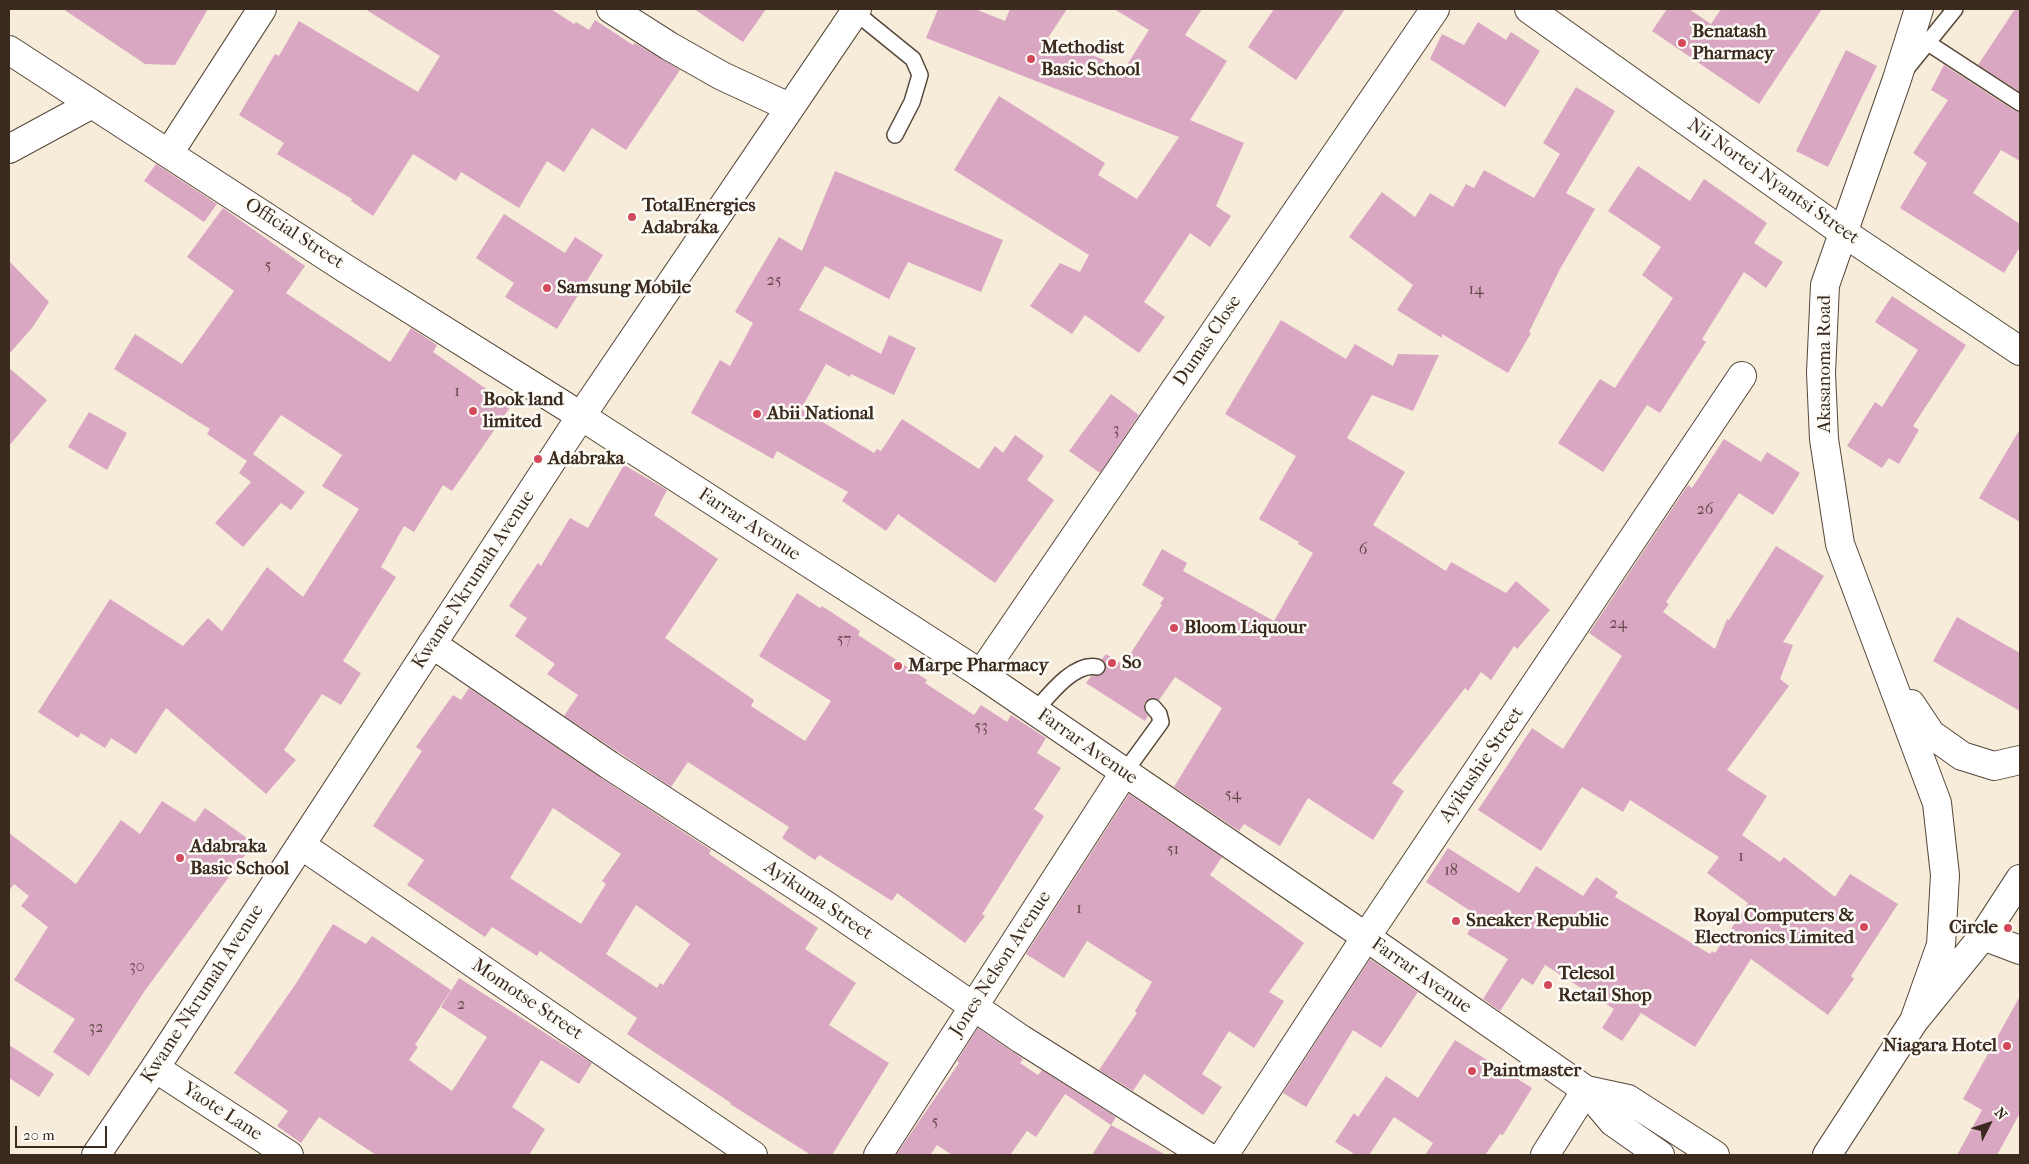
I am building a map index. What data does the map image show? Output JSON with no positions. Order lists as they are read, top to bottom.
{
  "streets": {
    "street": [
      "Nii Nortei Nyantsi Street",
      "Official Street",
      "Dumas Close",
      "Akasanoma Road",
      "Farrar Avenue",
      "Kwame Nkrumah Avenue",
      "Ayikushie Street",
      "Ayikuma Street",
      "Jones Nelson Avenue",
      "Momotse Street",
      "Yaote Lane"
    ]
  },
  "crossings": [
    ["Nii Nortei Nyantsi Street", "Akasanoma Road"],
    ["Official Street", "Farrar Avenue"],
    ["Official Street", "Kwame Nkrumah Avenue"],
    ["Dumas Close", "Farrar Avenue"],
    ["Farrar Avenue", "Kwame Nkrumah Avenue"],
    ["Farrar Avenue", "Ayikushie Street"],
    ["Farrar Avenue", "Jones Nelson Avenue"],
    ["Kwame Nkrumah Avenue", "Ayikuma Street"],
    ["Kwame Nkrumah Avenue", "Momotse Street"],
    ["Kwame Nkrumah Avenue", "Yaote Lane"],
    ["Ayikuma Street", "Jones Nelson Avenue"]
  ],
  "places": [
    "Benatash Pharmacy",
    "Methodist Basic School",
    "TotalEnergies Adabraka",
    "Samsung Mobile",
    "Book land limited",
    "Abii National",
    "Adabraka",
    "Bloom Liquour",
    "So",
    "Marpe Pharmacy",
    "Adabraka Basic School",
    "Sneaker Republic",
    "Royal Computers & Electronics Limited",
    "Circle",
    "Telesol Retail Shop",
    "Niagara Hotel",
    "Paintmaster"
  ],
  "house_numbers": [
    "5",
    "25",
    "14",
    "1",
    "3",
    "26",
    "6",
    "24",
    "57",
    "53",
    "54",
    "51",
    "1",
    "18",
    "1",
    "30",
    "2",
    "32",
    "5"
  ],
  "scale_bar": "20 m",
  "north": "top right"
}
